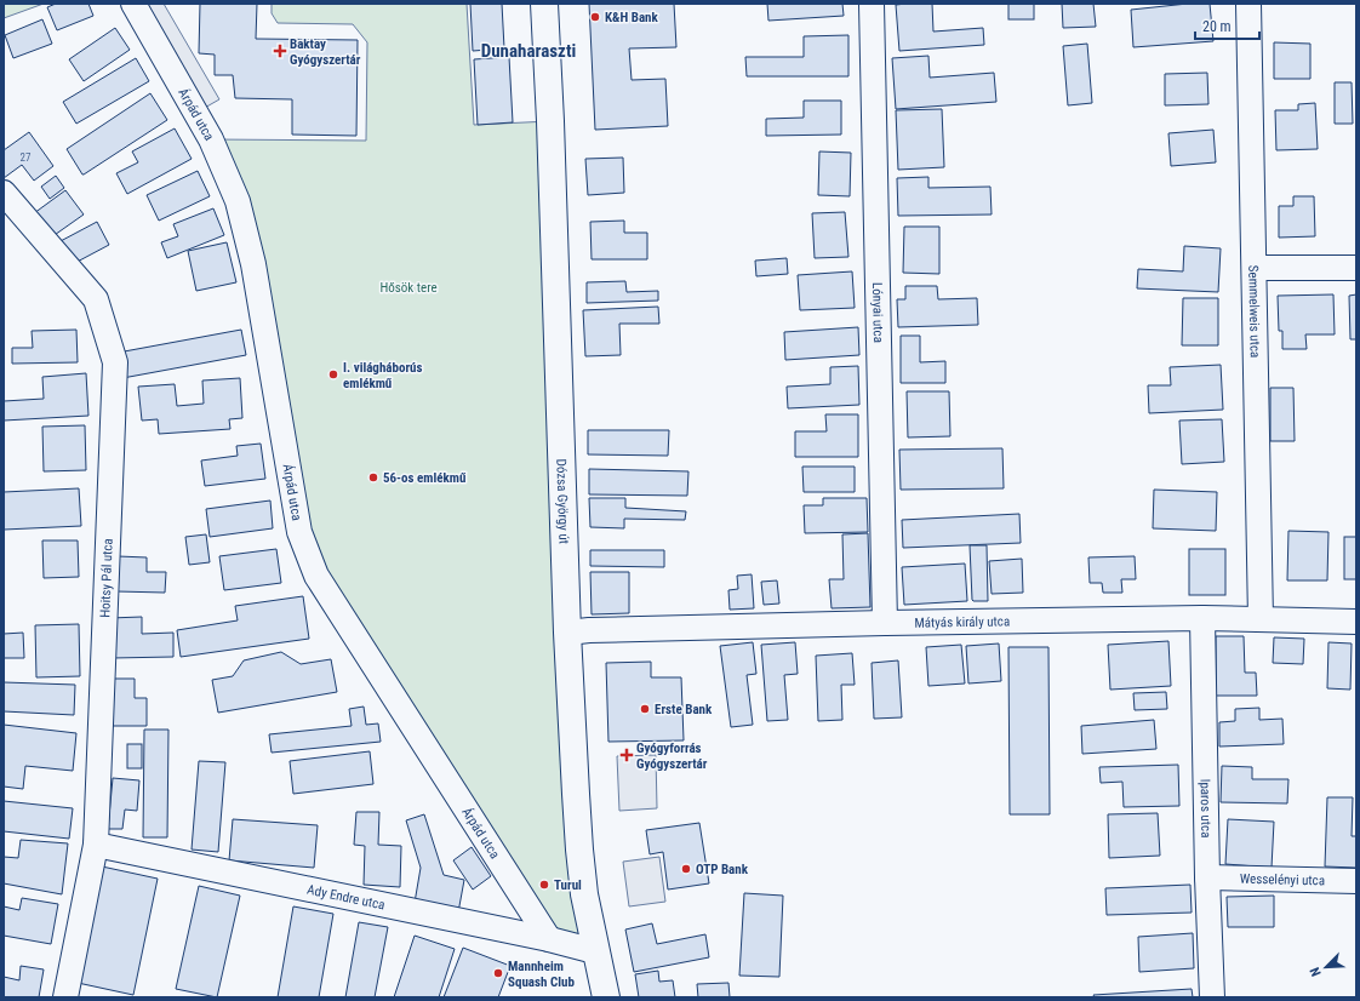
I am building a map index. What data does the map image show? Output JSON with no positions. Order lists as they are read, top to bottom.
{
  "streets": {
    "main road": ["Dózsa György út"],
    "street": [
      "Árpád utca",
      "Semmelweis utca",
      "Lónyai utca",
      "Hoitsy Pál utca",
      "Mátyás király utca",
      "Iparos utca",
      "Wesselényi utca",
      "Ady Endre utca"
    ]
  },
  "crossings": [
    ["Árpád utca", "Ady Endre utca"],
    ["Semmelweis utca", "Mátyás király utca"],
    ["Lónyai utca", "Mátyás király utca"],
    ["Dózsa György út", "Mátyás király utca"],
    ["Dózsa György út", "Ady Endre utca"],
    ["Hoitsy Pál utca", "Ady Endre utca"],
    ["Mátyás király utca", "Iparos utca"],
    ["Iparos utca", "Wesselényi utca"]
  ],
  "districts": ["Dunaharaszti"],
  "parks": ["Hősök tere"],
  "places": {
    "other": [
      "K&H Bank",
      "I. világháborús emlékmű",
      "56-os emlékmű",
      "Erste Bank",
      "OTP Bank",
      "Turul",
      "Mannheim Squash Club"
    ],
    "health": ["Baktay Gyógyszertár", "Gyógyforrás Gyógyszertár"]
  },
  "house_numbers": ["27"],
  "scale_bar": "20 m",
  "north": "bottom left"
}
